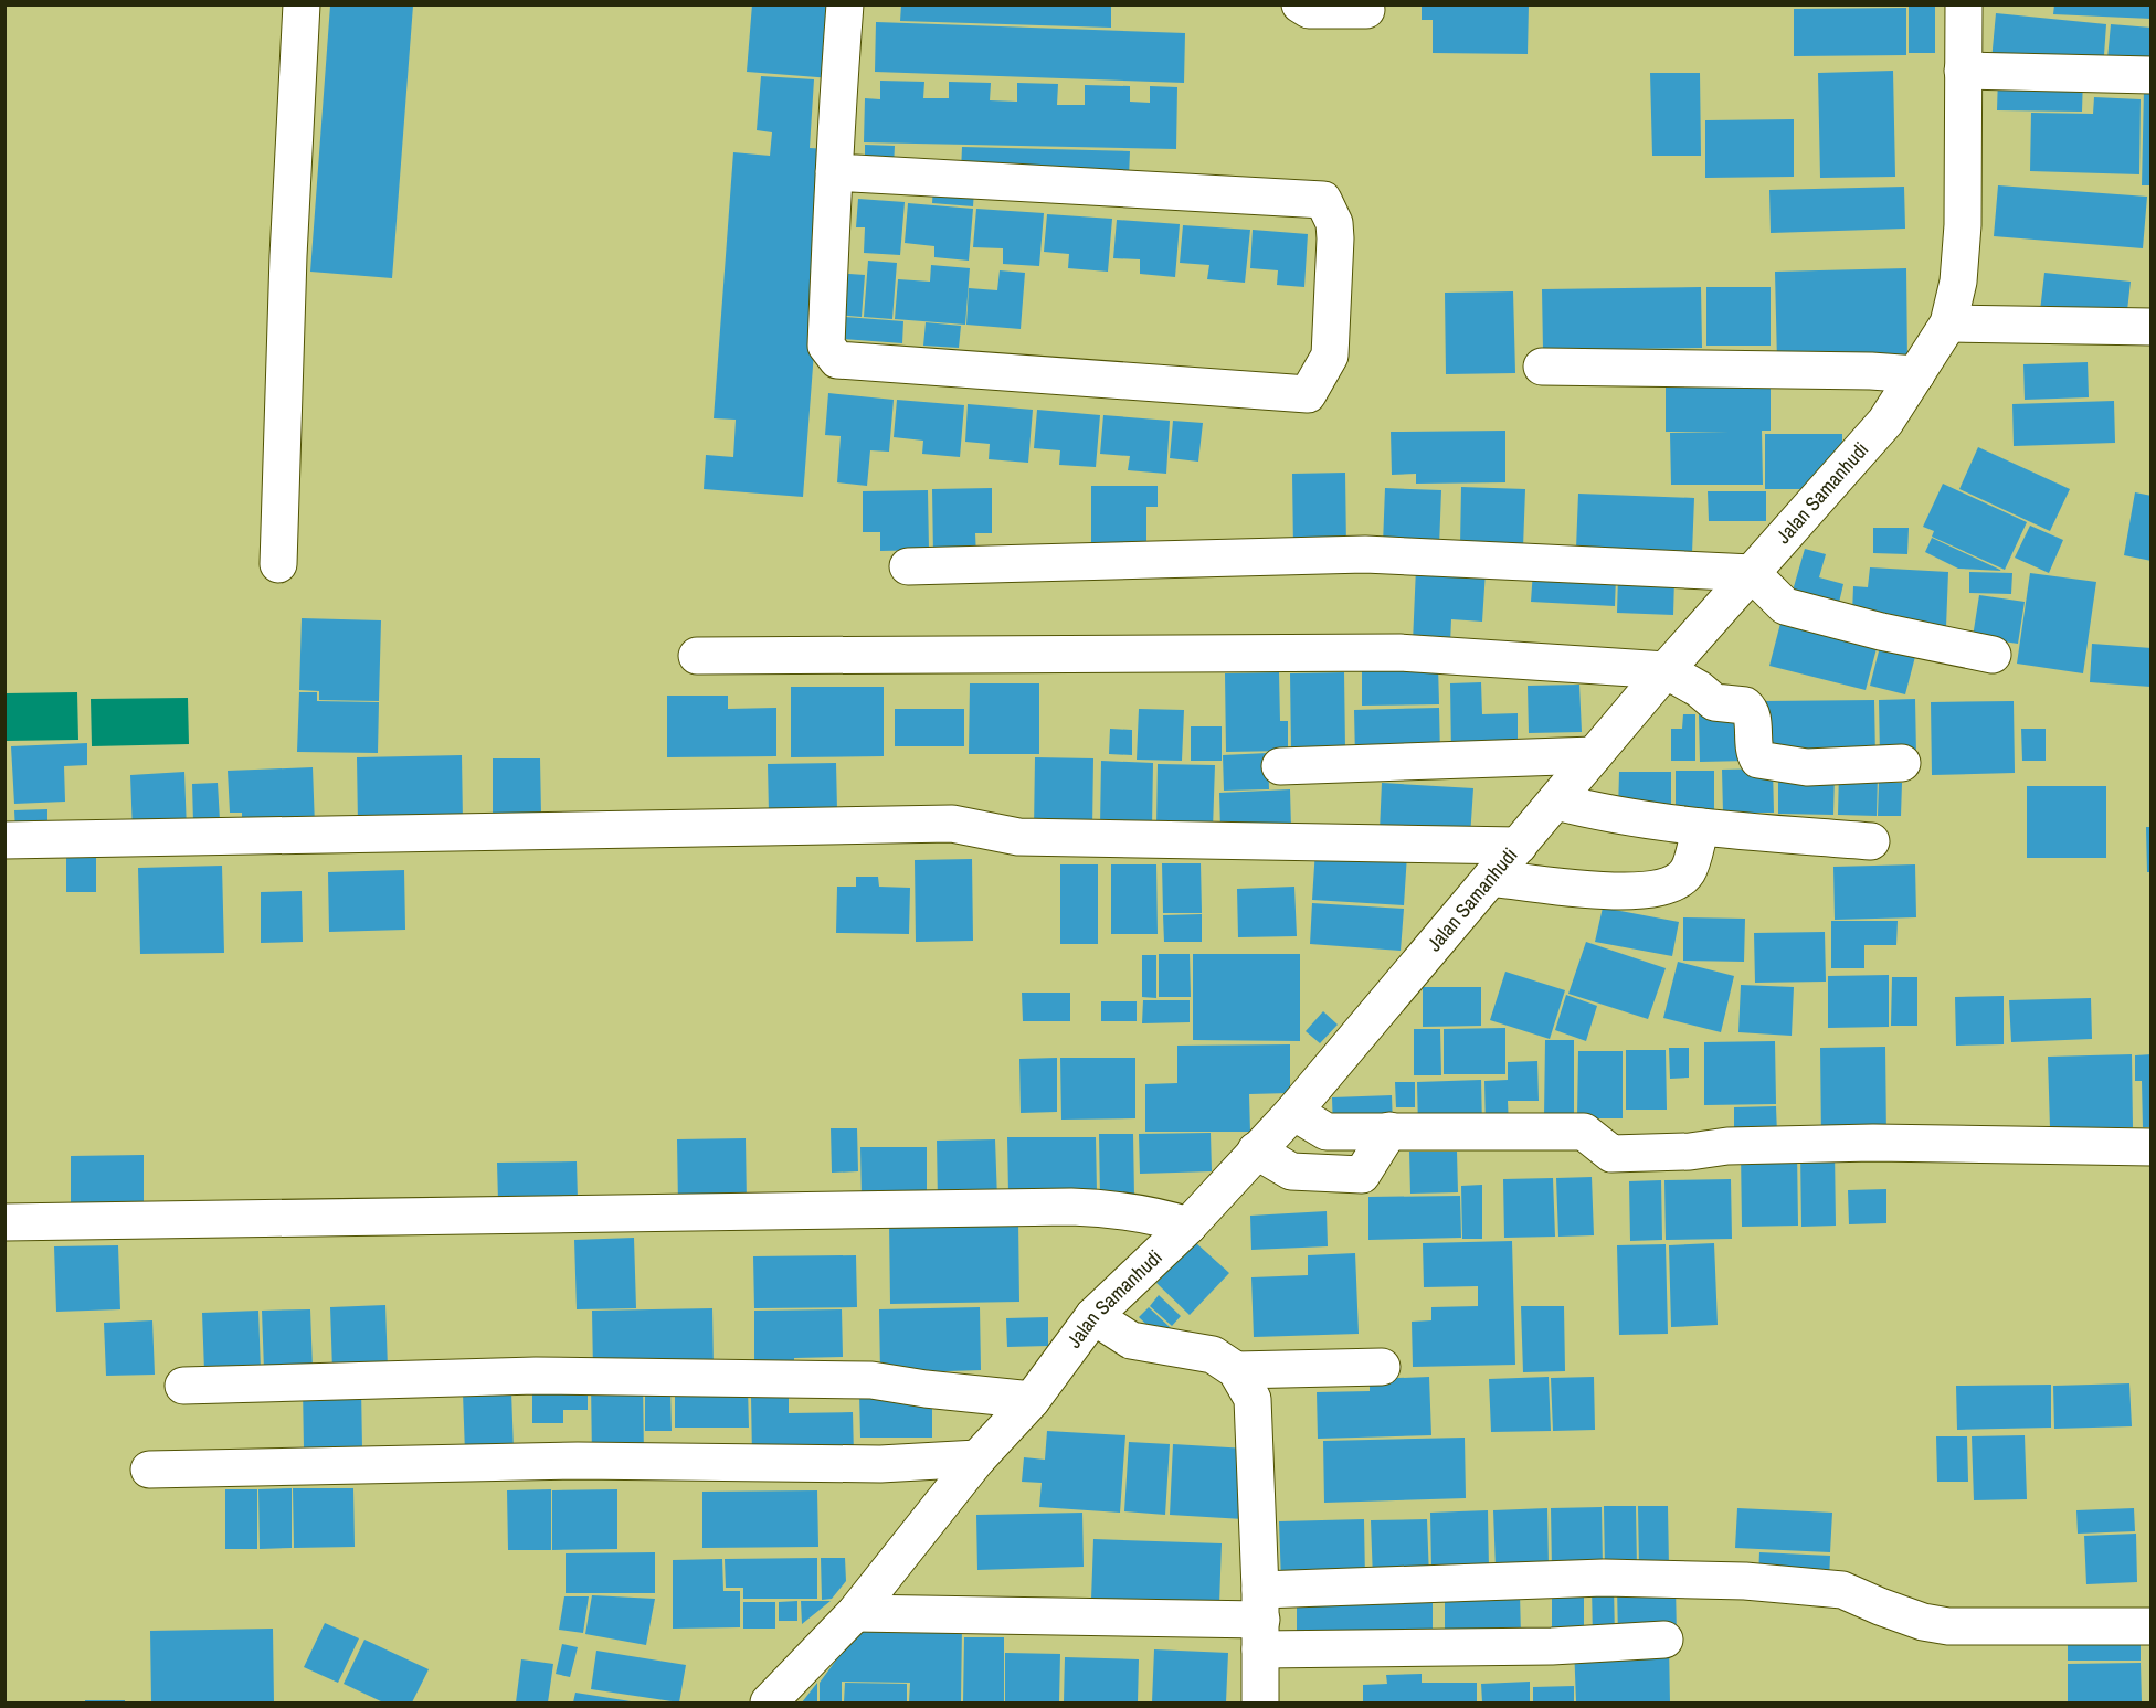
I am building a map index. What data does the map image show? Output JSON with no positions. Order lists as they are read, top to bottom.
{
  "streets": {
    "street": ["Jalan Samanhudi"]
  }
}
